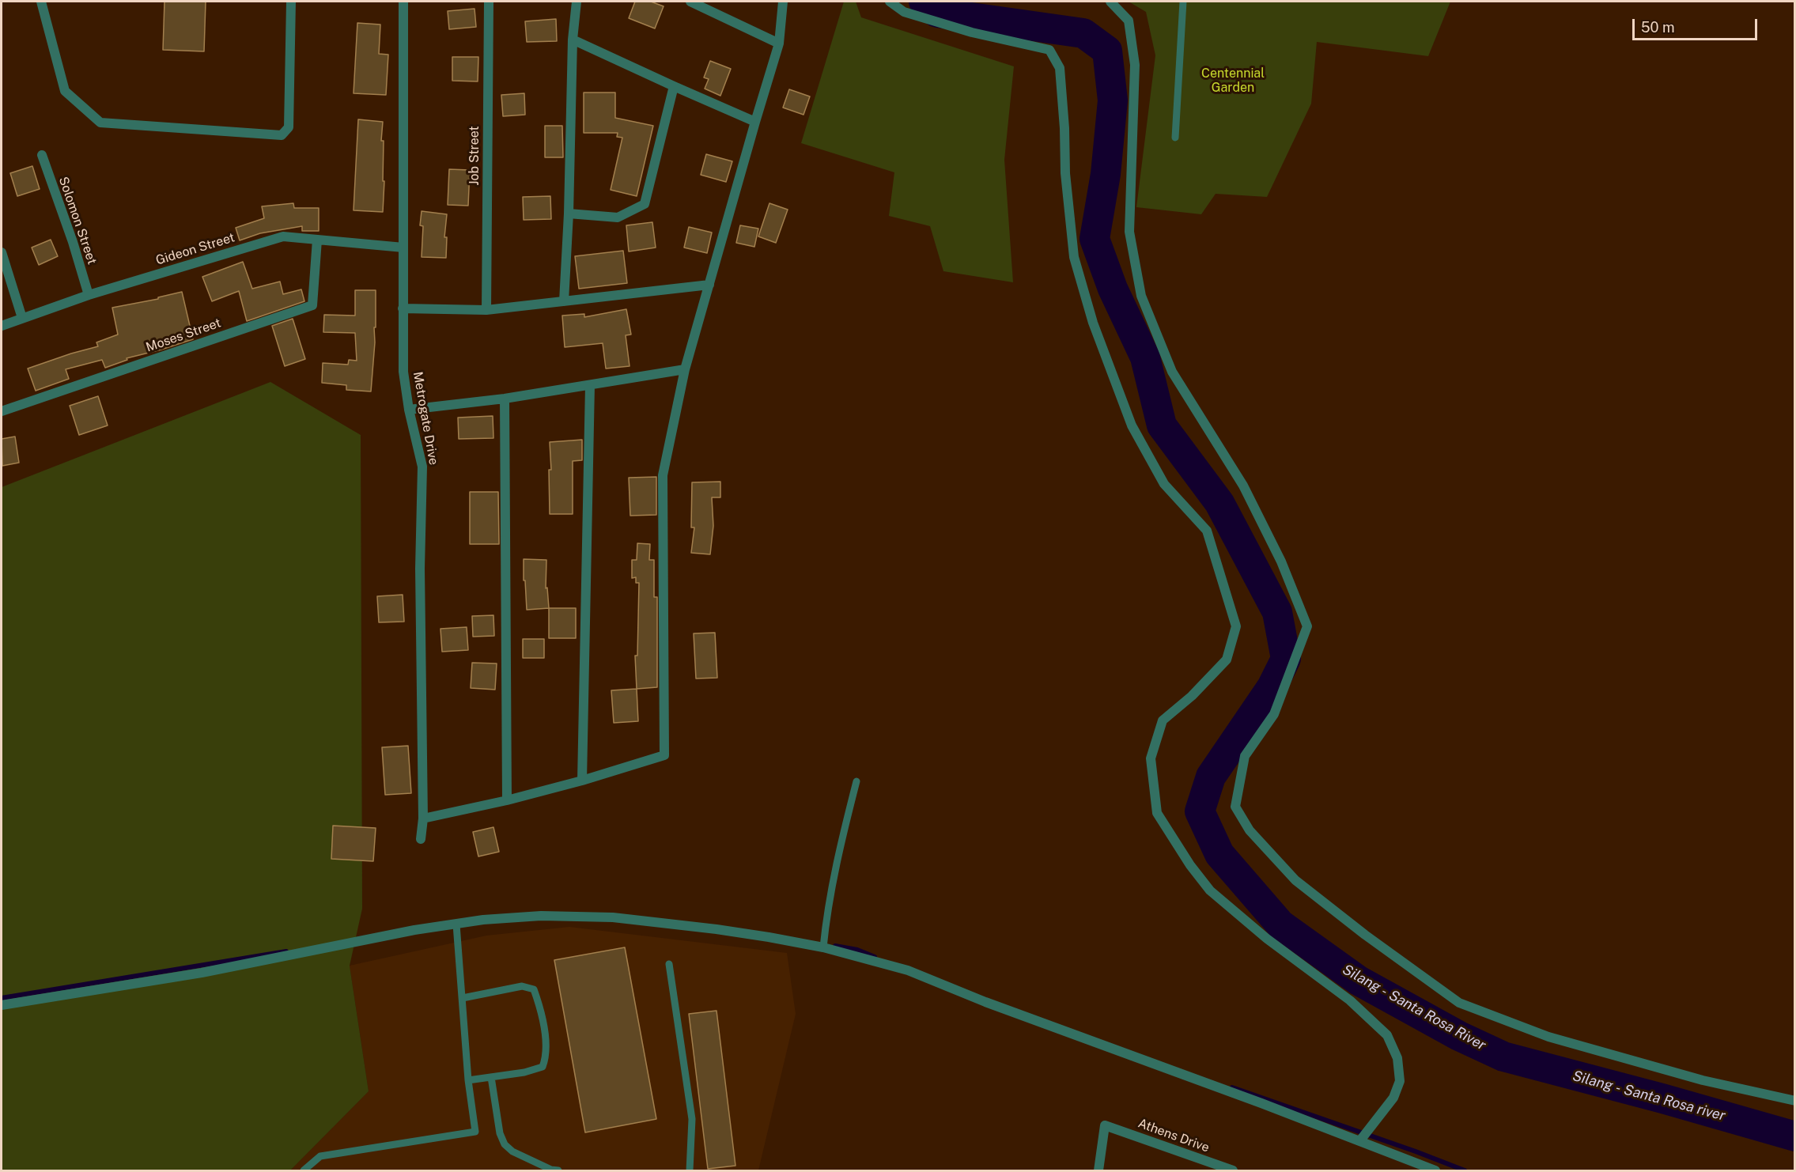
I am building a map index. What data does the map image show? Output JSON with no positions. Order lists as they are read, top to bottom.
{
  "streets": {
    "street": [
      "Job Street",
      "Solomon Street",
      "Gideon Street",
      "Moses Street",
      "Metrogate Drive",
      "Athens Drive"
    ]
  },
  "crossings": [
    ["Solomon Street", "Gideon Street"],
    ["Gideon Street", "Moses Street"],
    ["Gideon Street", "Metrogate Drive"]
  ],
  "water": ["Silang - Santa Rosa River", "Silang - Santa Rosa river"],
  "parks": ["Centennial Garden"],
  "scale_bar": "50 m"
}
